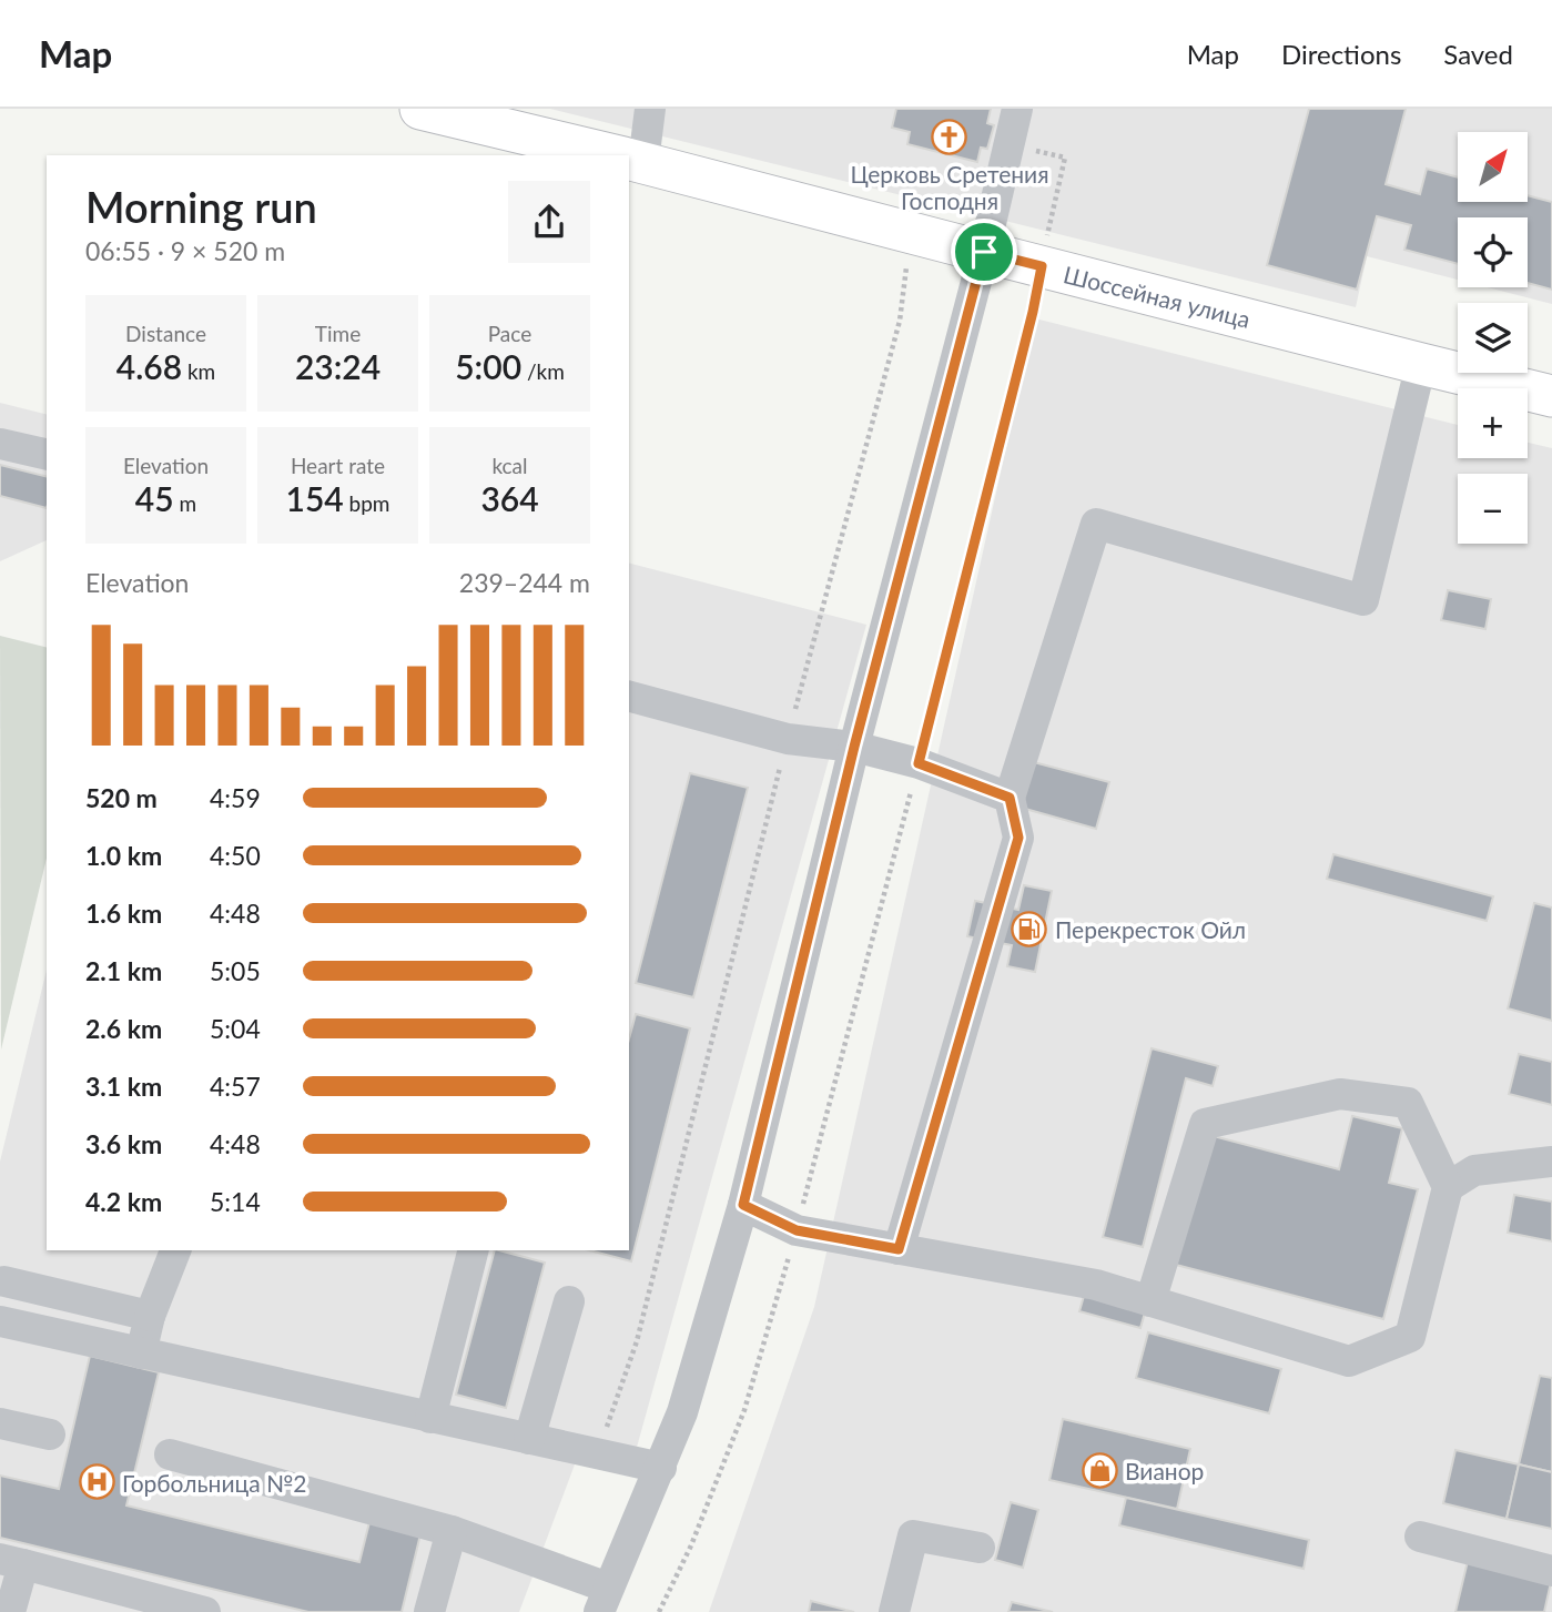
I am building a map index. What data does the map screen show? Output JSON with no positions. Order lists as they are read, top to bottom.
{
  "streets": {
    "main road": ["Шоссейная улица"]
  },
  "places": {
    "church": ["Церковь Сретения Господня"],
    "fuel station": ["Перекресток Ойл"],
    "shop": ["Вианор"],
    "hospital": ["Горбольница №2"]
  },
  "north": "top right",
  "page": {
    "header": "Map",
    "nav": ["Map", "Directions", "Saved"],
    "map_buttons": ["+", "−"],
    "heading": ["Morning run", "06:55 · 9 × 520 m"],
    "stats": [
      ["Distance", "4.68 km"],
      ["Time", "23:24"],
      ["Pace", "5:00 /km"],
      ["Elevation", "45 m"],
      ["Heart rate", "154 bpm"],
      ["kcal", "364"]
    ],
    "chart": ["Elevation", "239–244 m"],
    "list": [
      {
        "name": "520 m",
        "note": "4:59"
      },
      {
        "name": "1.0 km",
        "note": "4:50"
      },
      {
        "name": "1.6 km",
        "note": "4:48"
      },
      {
        "name": "2.1 km",
        "note": "5:05"
      },
      {
        "name": "2.6 km",
        "note": "5:04"
      },
      {
        "name": "3.1 km",
        "note": "4:57"
      },
      {
        "name": "3.6 km",
        "note": "4:48"
      },
      {
        "name": "4.2 km",
        "note": "5:14"
      }
    ]
  }
}
